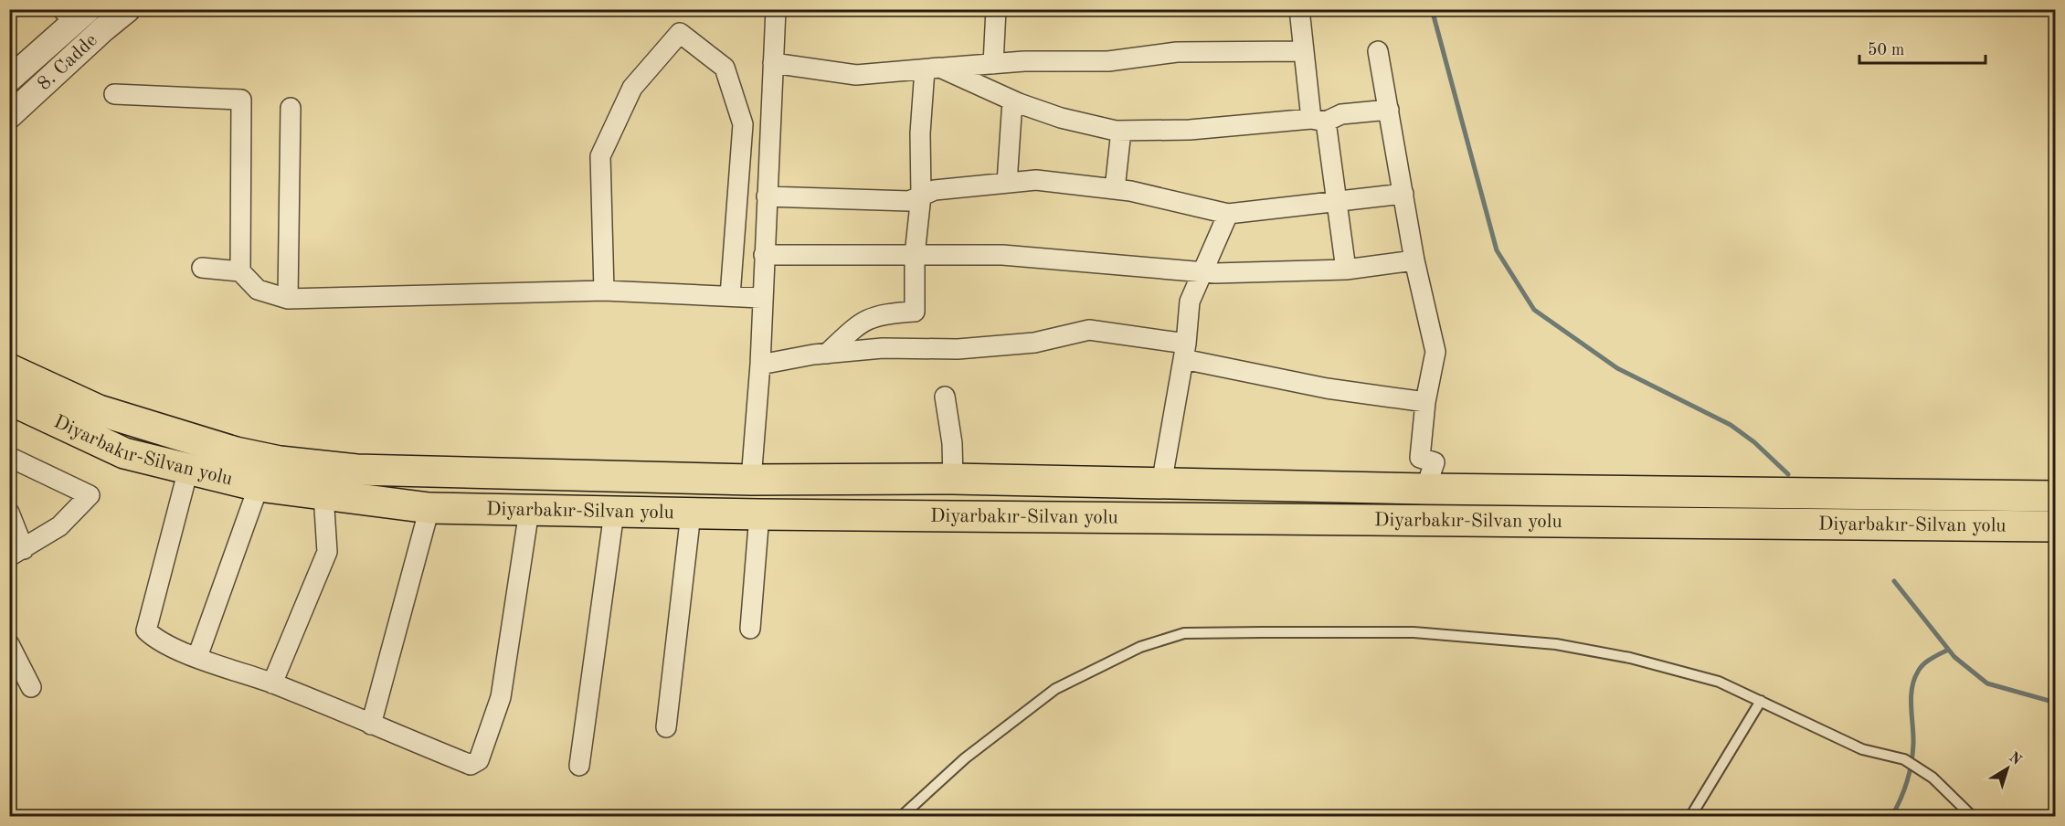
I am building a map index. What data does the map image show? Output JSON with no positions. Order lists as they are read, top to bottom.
{
  "streets": {
    "highway": ["Diyarbakır-Silvan yolu"],
    "street": ["8. Cadde"]
  },
  "scale_bar": "50 m",
  "north": "top right"
}
